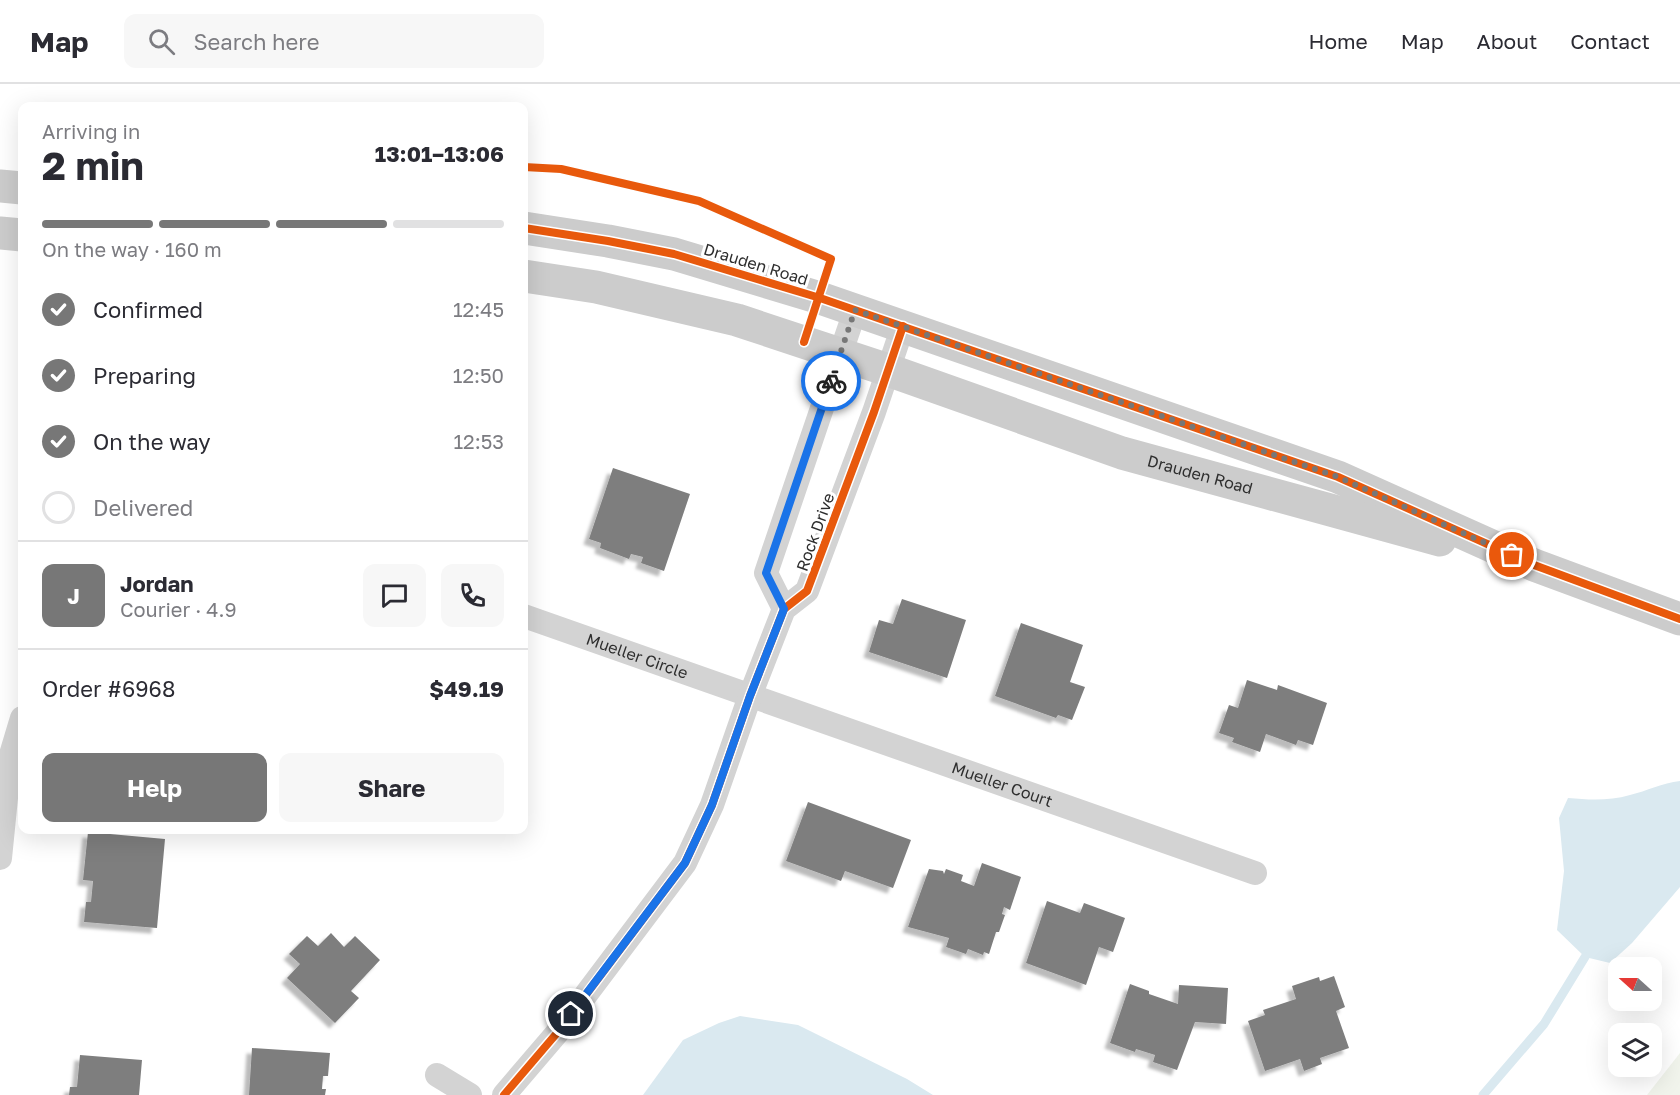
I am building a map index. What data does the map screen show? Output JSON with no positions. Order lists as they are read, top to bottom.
{
  "streets": {
    "street": [
      "Drauden Road",
      "Rock Drive",
      "Mueller Circle",
      "Mueller Court"
    ]
  },
  "crossings": [
    ["Drauden Road", "Rock Drive"],
    ["Rock Drive", "Mueller Circle"],
    ["Rock Drive", "Mueller Court"],
    ["Mueller Circle", "Mueller Court"]
  ],
  "north": "left",
  "page": {
    "header": "Map",
    "search": "Search here",
    "nav": [
      "Home",
      "Map",
      "About",
      "Contact"
    ],
    "heading": ["2 min", "Arriving in", "13:01–13:06"],
    "panel": [
      "Jordan",
      "Courier · 4.9",
      "Order #6968",
      "$49.19"
    ],
    "bar": "On the way · 160 m",
    "list": [
      ["Confirmed", "12:45"],
      ["Preparing", "12:50"],
      ["On the way", "12:53"],
      "Delivered"
    ],
    "round": "J",
    "buttons": ["Help", "Share"]
  }
}
